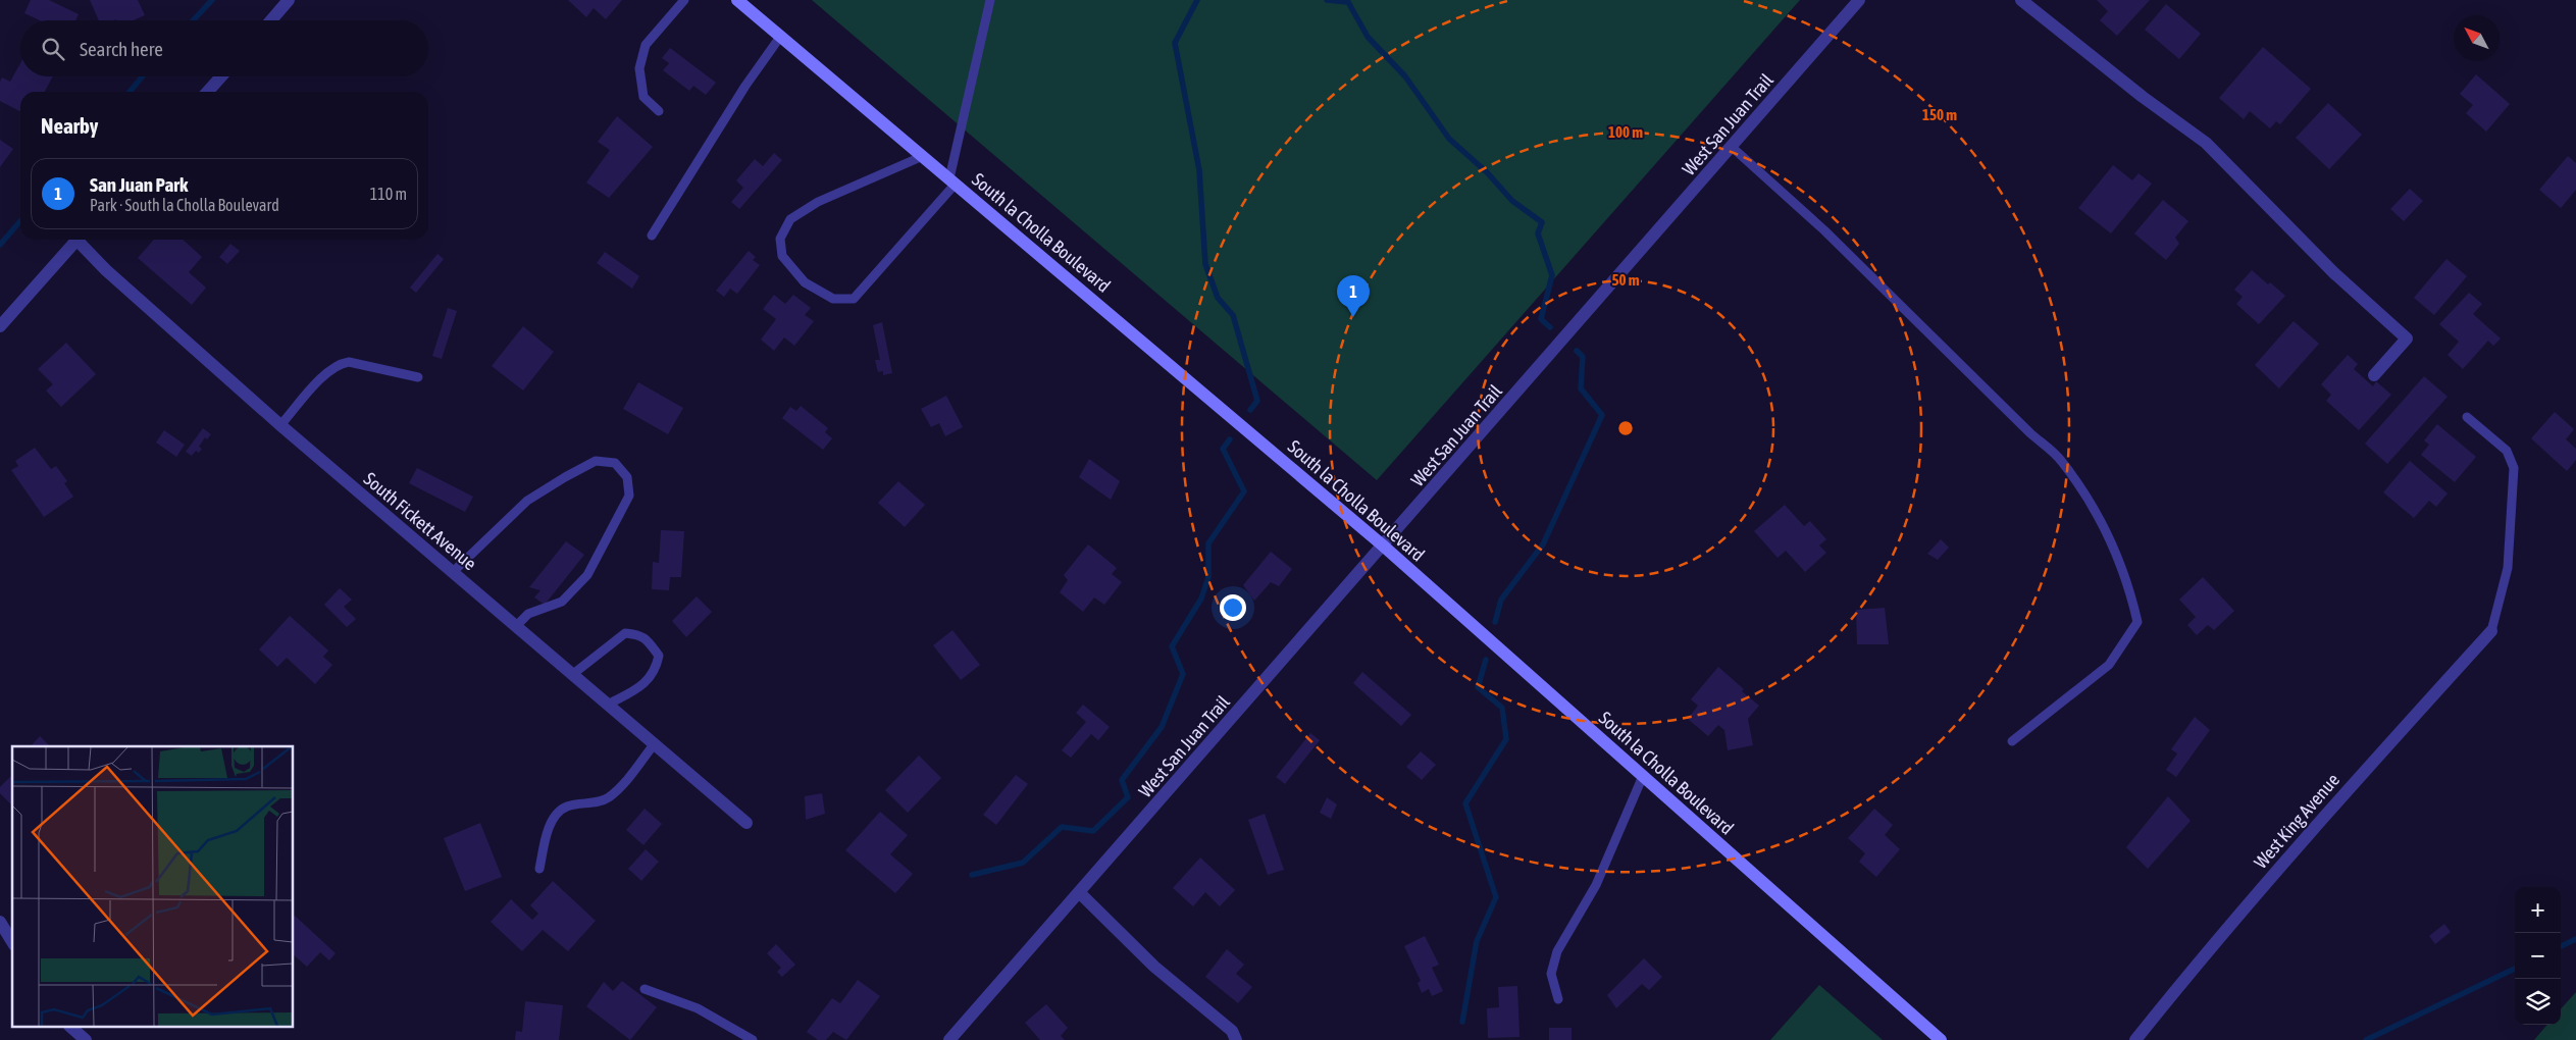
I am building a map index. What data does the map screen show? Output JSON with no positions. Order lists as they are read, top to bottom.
{
  "streets": {
    "main road": ["South la Cholla Boulevard"],
    "street": ["West San Juan Trail", "South Fickett Avenue", "West King Avenue"]
  },
  "crossings": [
    ["West San Juan Trail", "South la Cholla Boulevard"]
  ],
  "north": "top left",
  "page": {
    "search": "Search here",
    "heading": "Nearby",
    "list": [
      {
        "mark": "1",
        "name": "San Juan Park",
        "note": "Park · South la Cholla Boulevard",
        "value": "110 m"
      }
    ],
    "pins": "1",
    "map_buttons": ["+", "−"]
  },
  "rings": ["150 m", "100 m", "50 m"]
}
